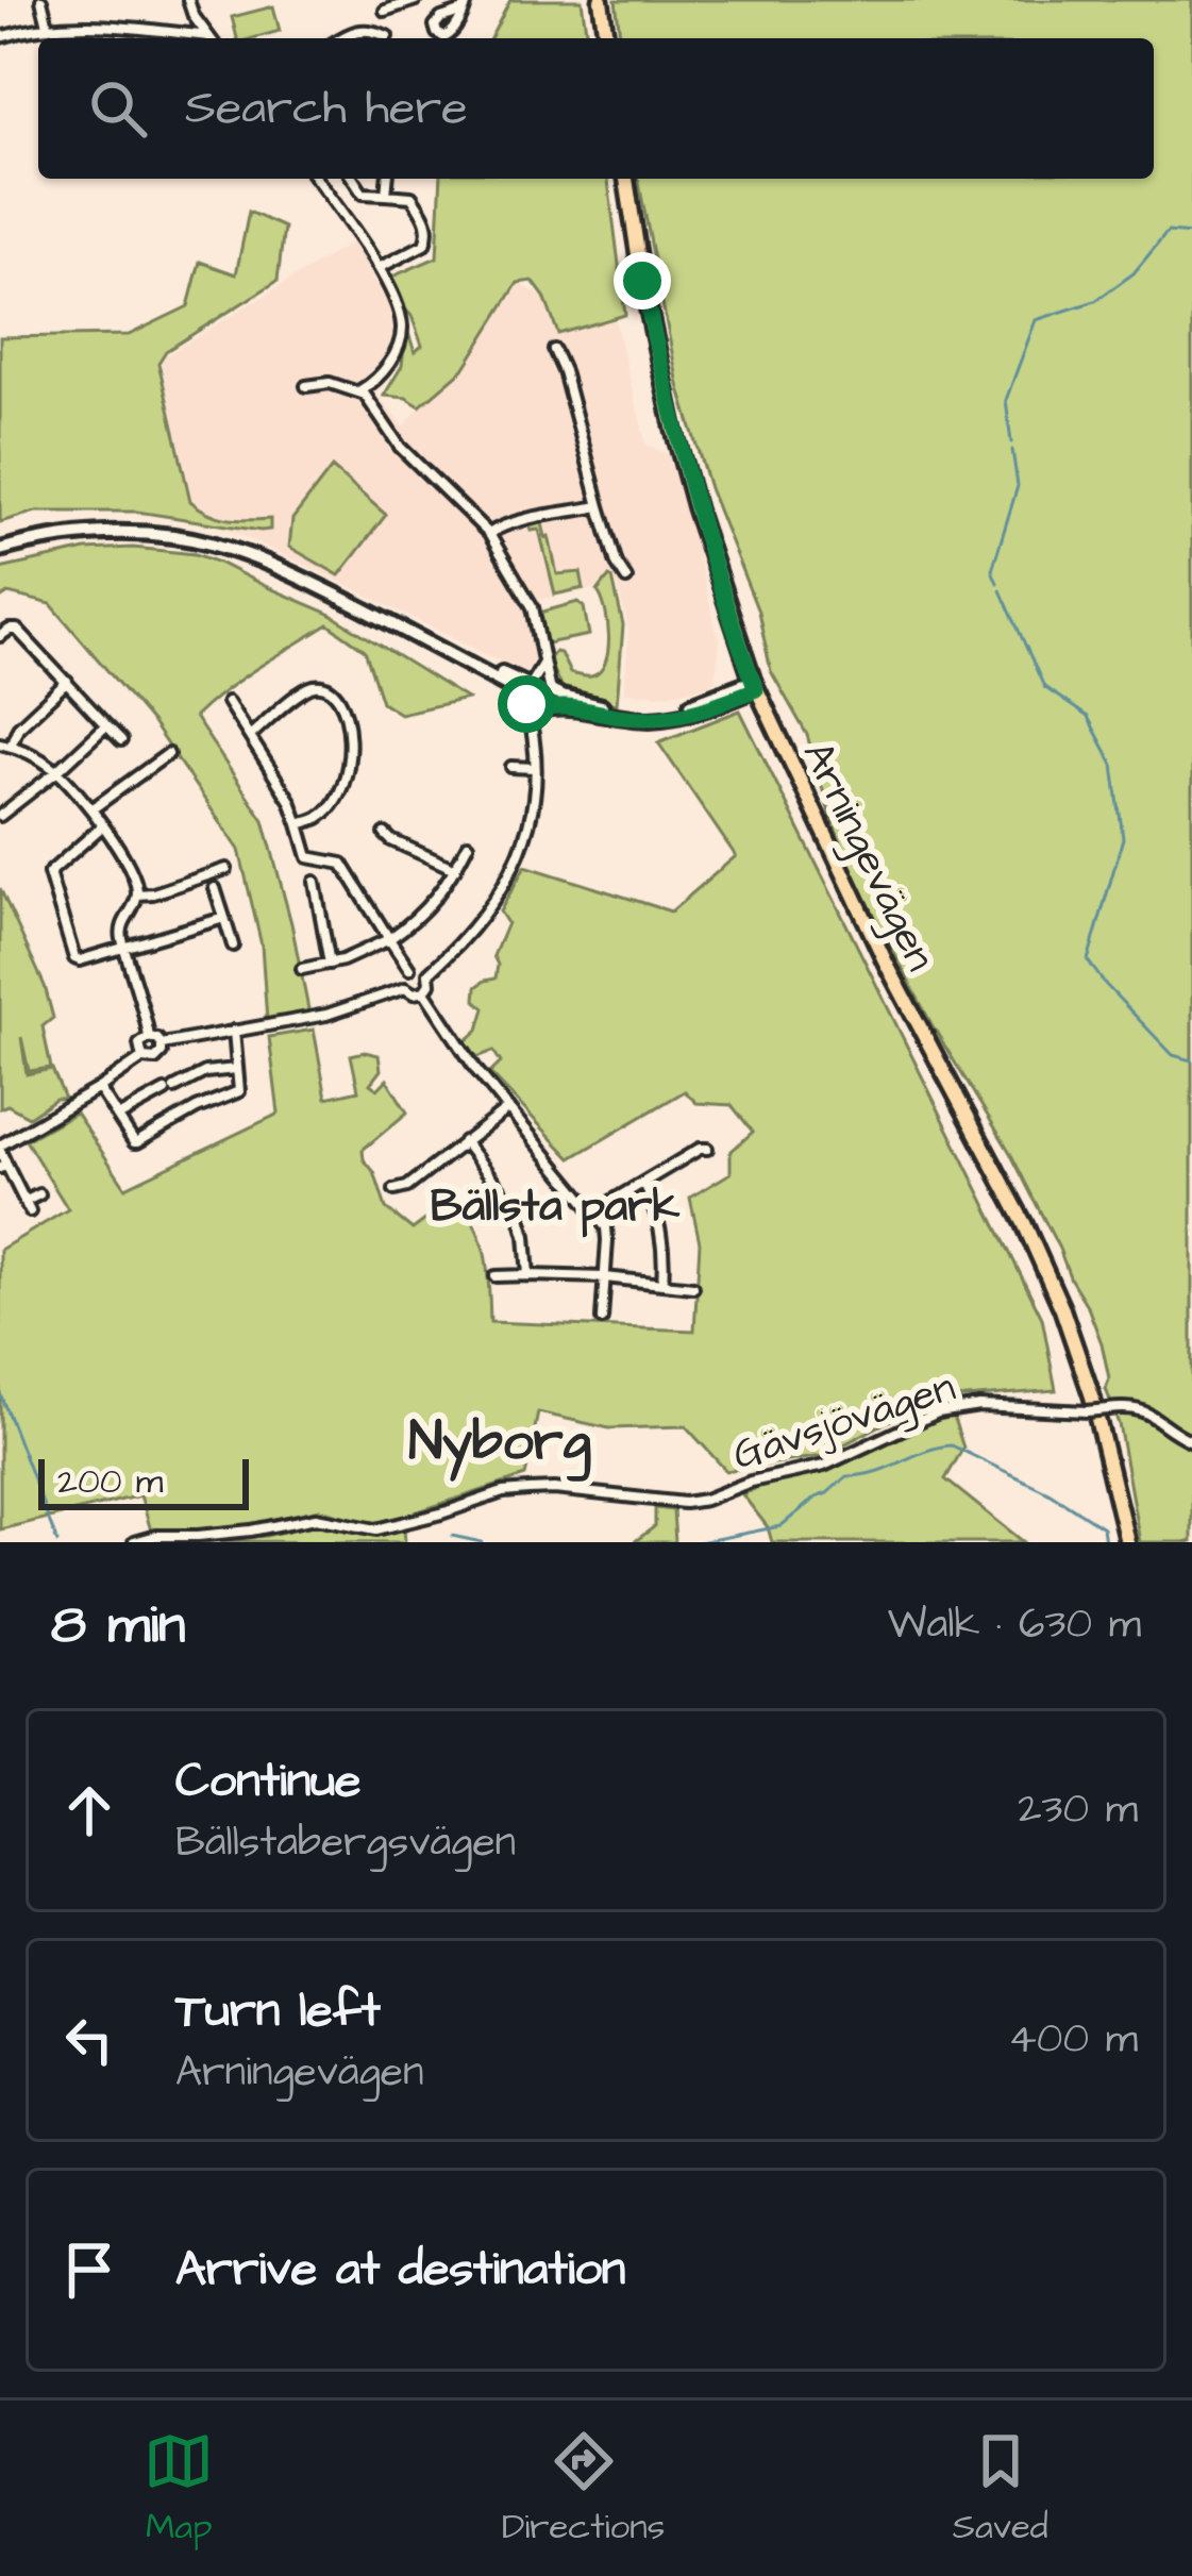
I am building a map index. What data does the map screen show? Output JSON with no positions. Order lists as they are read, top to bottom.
{
  "streets": {
    "main road": ["Arningevägen"],
    "street": ["Gävsjövägen"]
  },
  "districts": ["Bällsta park", "Nyborg"],
  "scale_bar": "200 m",
  "page": {
    "search": "Search here",
    "scale": "200 m",
    "heading": ["8 min", "Walk · 630 m"],
    "list": [
      ["Continue", "Bällstabergsvägen", "230 m"],
      ["Turn left", "Arningevägen", "400 m"],
      "Arrive at destination"
    ],
    "nav": ["Map", "Directions", "Saved"]
  }
}
